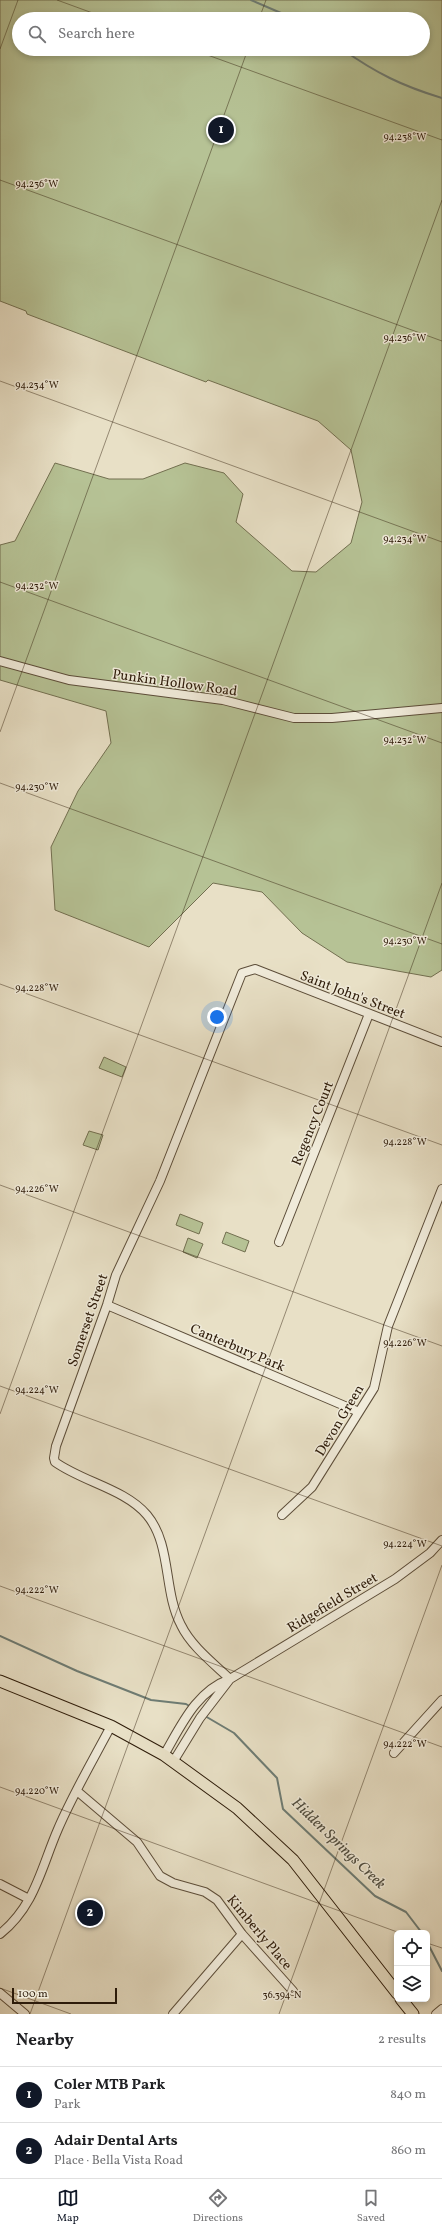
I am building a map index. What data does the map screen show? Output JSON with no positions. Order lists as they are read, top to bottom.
{
  "streets": {
    "street": [
      "Punkin Hollow Road",
      "Saint John's Street",
      "Regency Court",
      "Somerset Street",
      "Canterbury Park",
      "Devon Green",
      "Ridgefield Street",
      "Kimberly Place"
    ]
  },
  "crossings": [
    ["Saint John's Street", "Regency Court"],
    ["Saint John's Street", "Somerset Street"],
    ["Somerset Street", "Canterbury Park"],
    ["Somerset Street", "Ridgefield Street"],
    ["Canterbury Park", "Devon Green"]
  ],
  "water": ["Hidden Springs Creek"],
  "scale_bar": "100 m",
  "page": {
    "search": "Search here",
    "pins": ["1", "2"],
    "scale": "100 m",
    "heading": ["Nearby", "2 results"],
    "list": [
      {
        "mark": "1",
        "name": "Coler MTB Park",
        "note": "Park",
        "value": "840 m"
      },
      {
        "mark": "2",
        "name": "Adair Dental Arts",
        "note": "Place · Bella Vista Road",
        "value": "860 m"
      }
    ],
    "nav": ["Map", "Directions", "Saved"]
  },
  "coordinates": [
    "94.238°W",
    "94.236°W",
    "94.234°W",
    "94.232°W",
    "94.230°W",
    "94.228°W",
    "94.226°W",
    "94.224°W",
    "94.222°W",
    "94.220°W",
    "36.394°N"
  ]
}
